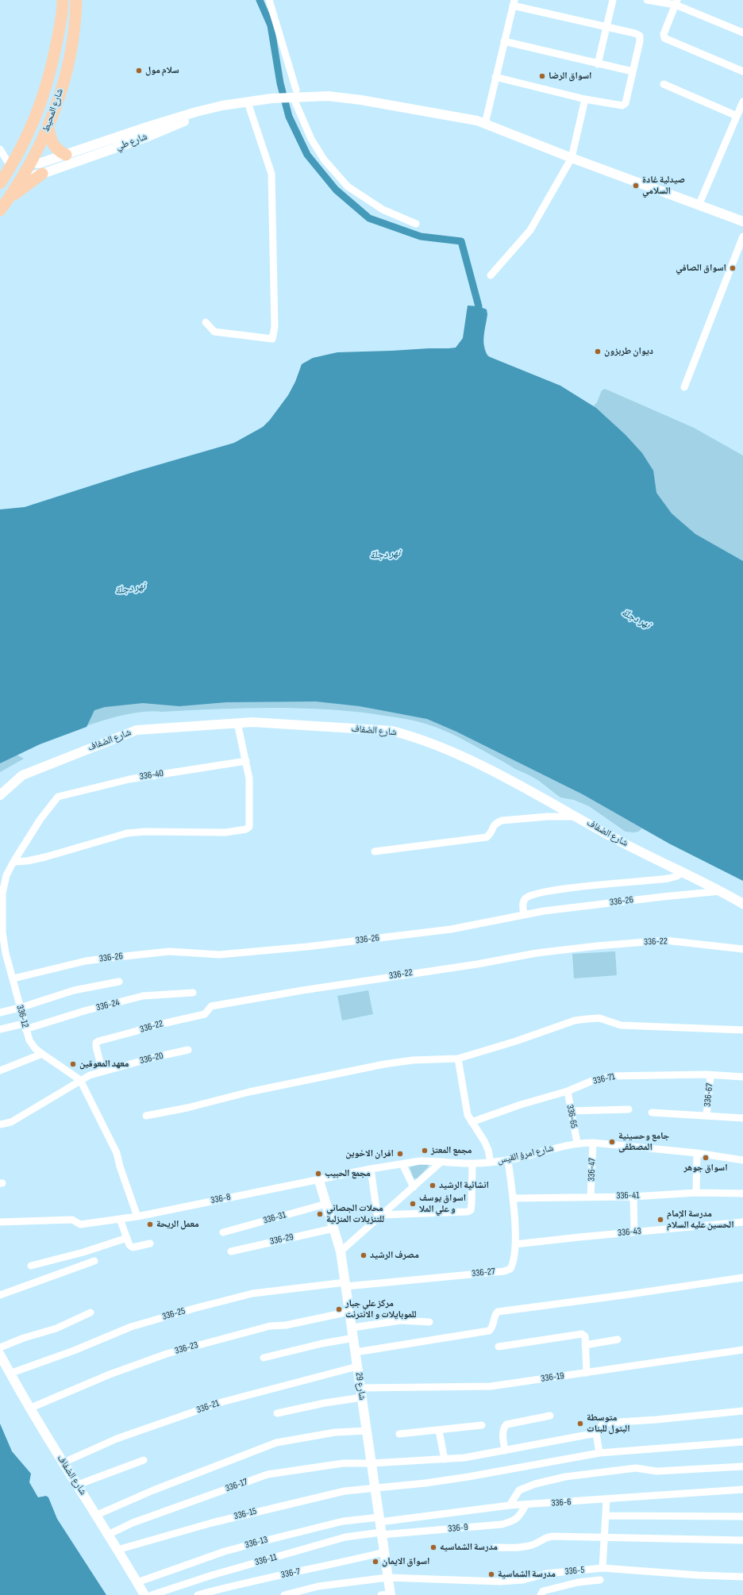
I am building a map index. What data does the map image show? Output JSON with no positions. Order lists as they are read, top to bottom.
{
  "streets": {
    "main road": ["شارع المحيط"],
    "street": [
      "شارع طي",
      "شارع الضفاف",
      "336-40",
      "336-26",
      "336-22",
      "336-24",
      "336-12",
      "336-20",
      "336-71",
      "336-67",
      "336-65",
      "شارع امرؤ القيس",
      "336-47",
      "336-41",
      "336-8",
      "336-31",
      "336-43",
      "336-29",
      "336-27",
      "336-25",
      "336-23",
      "336-19",
      "شارع 29",
      "336-21",
      "336-17",
      "336-6",
      "336-15",
      "336-9",
      "336-13",
      "336-11",
      "336-5",
      "336-7"
    ]
  },
  "crossings": [
    ["شارع المحيط", "شارع طي"],
    ["شارع الضفاف", "336-26"],
    ["شارع الضفاف", "336-25"],
    ["شارع الضفاف", "336-23"],
    ["شارع الضفاف", "336-21"],
    ["شارع الضفاف", "336-17"],
    ["شارع الضفاف", "336-15"],
    ["شارع الضفاف", "336-13"],
    ["336-40", "336-12"],
    ["336-26", "336-12"],
    ["336-22", "336-20"],
    ["336-24", "336-12"],
    ["336-12", "336-20"],
    ["336-12", "336-8"],
    ["336-71", "336-67"],
    ["336-71", "336-65"],
    ["336-65", "شارع امرؤ القيس"],
    ["شارع امرؤ القيس", "336-47"],
    ["شارع امرؤ القيس", "336-8"],
    ["شارع امرؤ القيس", "336-27"],
    ["336-47", "336-41"],
    ["336-41", "336-27"],
    ["336-8", "شارع 29"],
    ["336-31", "شارع 29"],
    ["336-43", "336-27"],
    ["336-29", "شارع 29"],
    ["336-27", "336-25"],
    ["336-27", "شارع 29"],
    ["336-25", "شارع 29"],
    ["336-23", "شارع 29"],
    ["336-19", "شارع 29"],
    ["شارع 29", "336-21"],
    ["شارع 29", "336-17"],
    ["شارع 29", "336-6"],
    ["شارع 29", "336-15"],
    ["شارع 29", "336-9"],
    ["شارع 29", "336-13"],
    ["شارع 29", "336-11"],
    ["شارع 29", "336-5"],
    ["شارع 29", "336-7"],
    ["336-6", "336-9"],
    ["336-6", "336-13"],
    ["336-9", "336-11"],
    ["336-5", "336-7"]
  ],
  "water": ["نهر دجلة"],
  "places": [
    "سلام مول",
    "اسواق الرضا",
    "صيدلية غادة السلامي",
    "اسواق الصافي",
    "ديوان طربزون",
    "معهد المعوقين",
    "جامع وحسينية المصطفى",
    "مجمع المعتز",
    "افران الاخوين",
    "اسواق جوهر",
    "مجمع الحبيب",
    "انشائية الرشيد",
    "اسواق يوسف و علي الملا",
    "محلات الجصاني للتنزيلات المنزلية",
    "مدرسة الإمام الحسين عليه السلام",
    "معمل الريحة",
    "مصرف الرشيد",
    "مركز علي جبار للموبايلات و الانترنت",
    "متوسطة البتول للبنات",
    "مدرسة الشماسيه",
    "اسواق الايمان",
    "مدرسة الشماسية"
  ]
}
